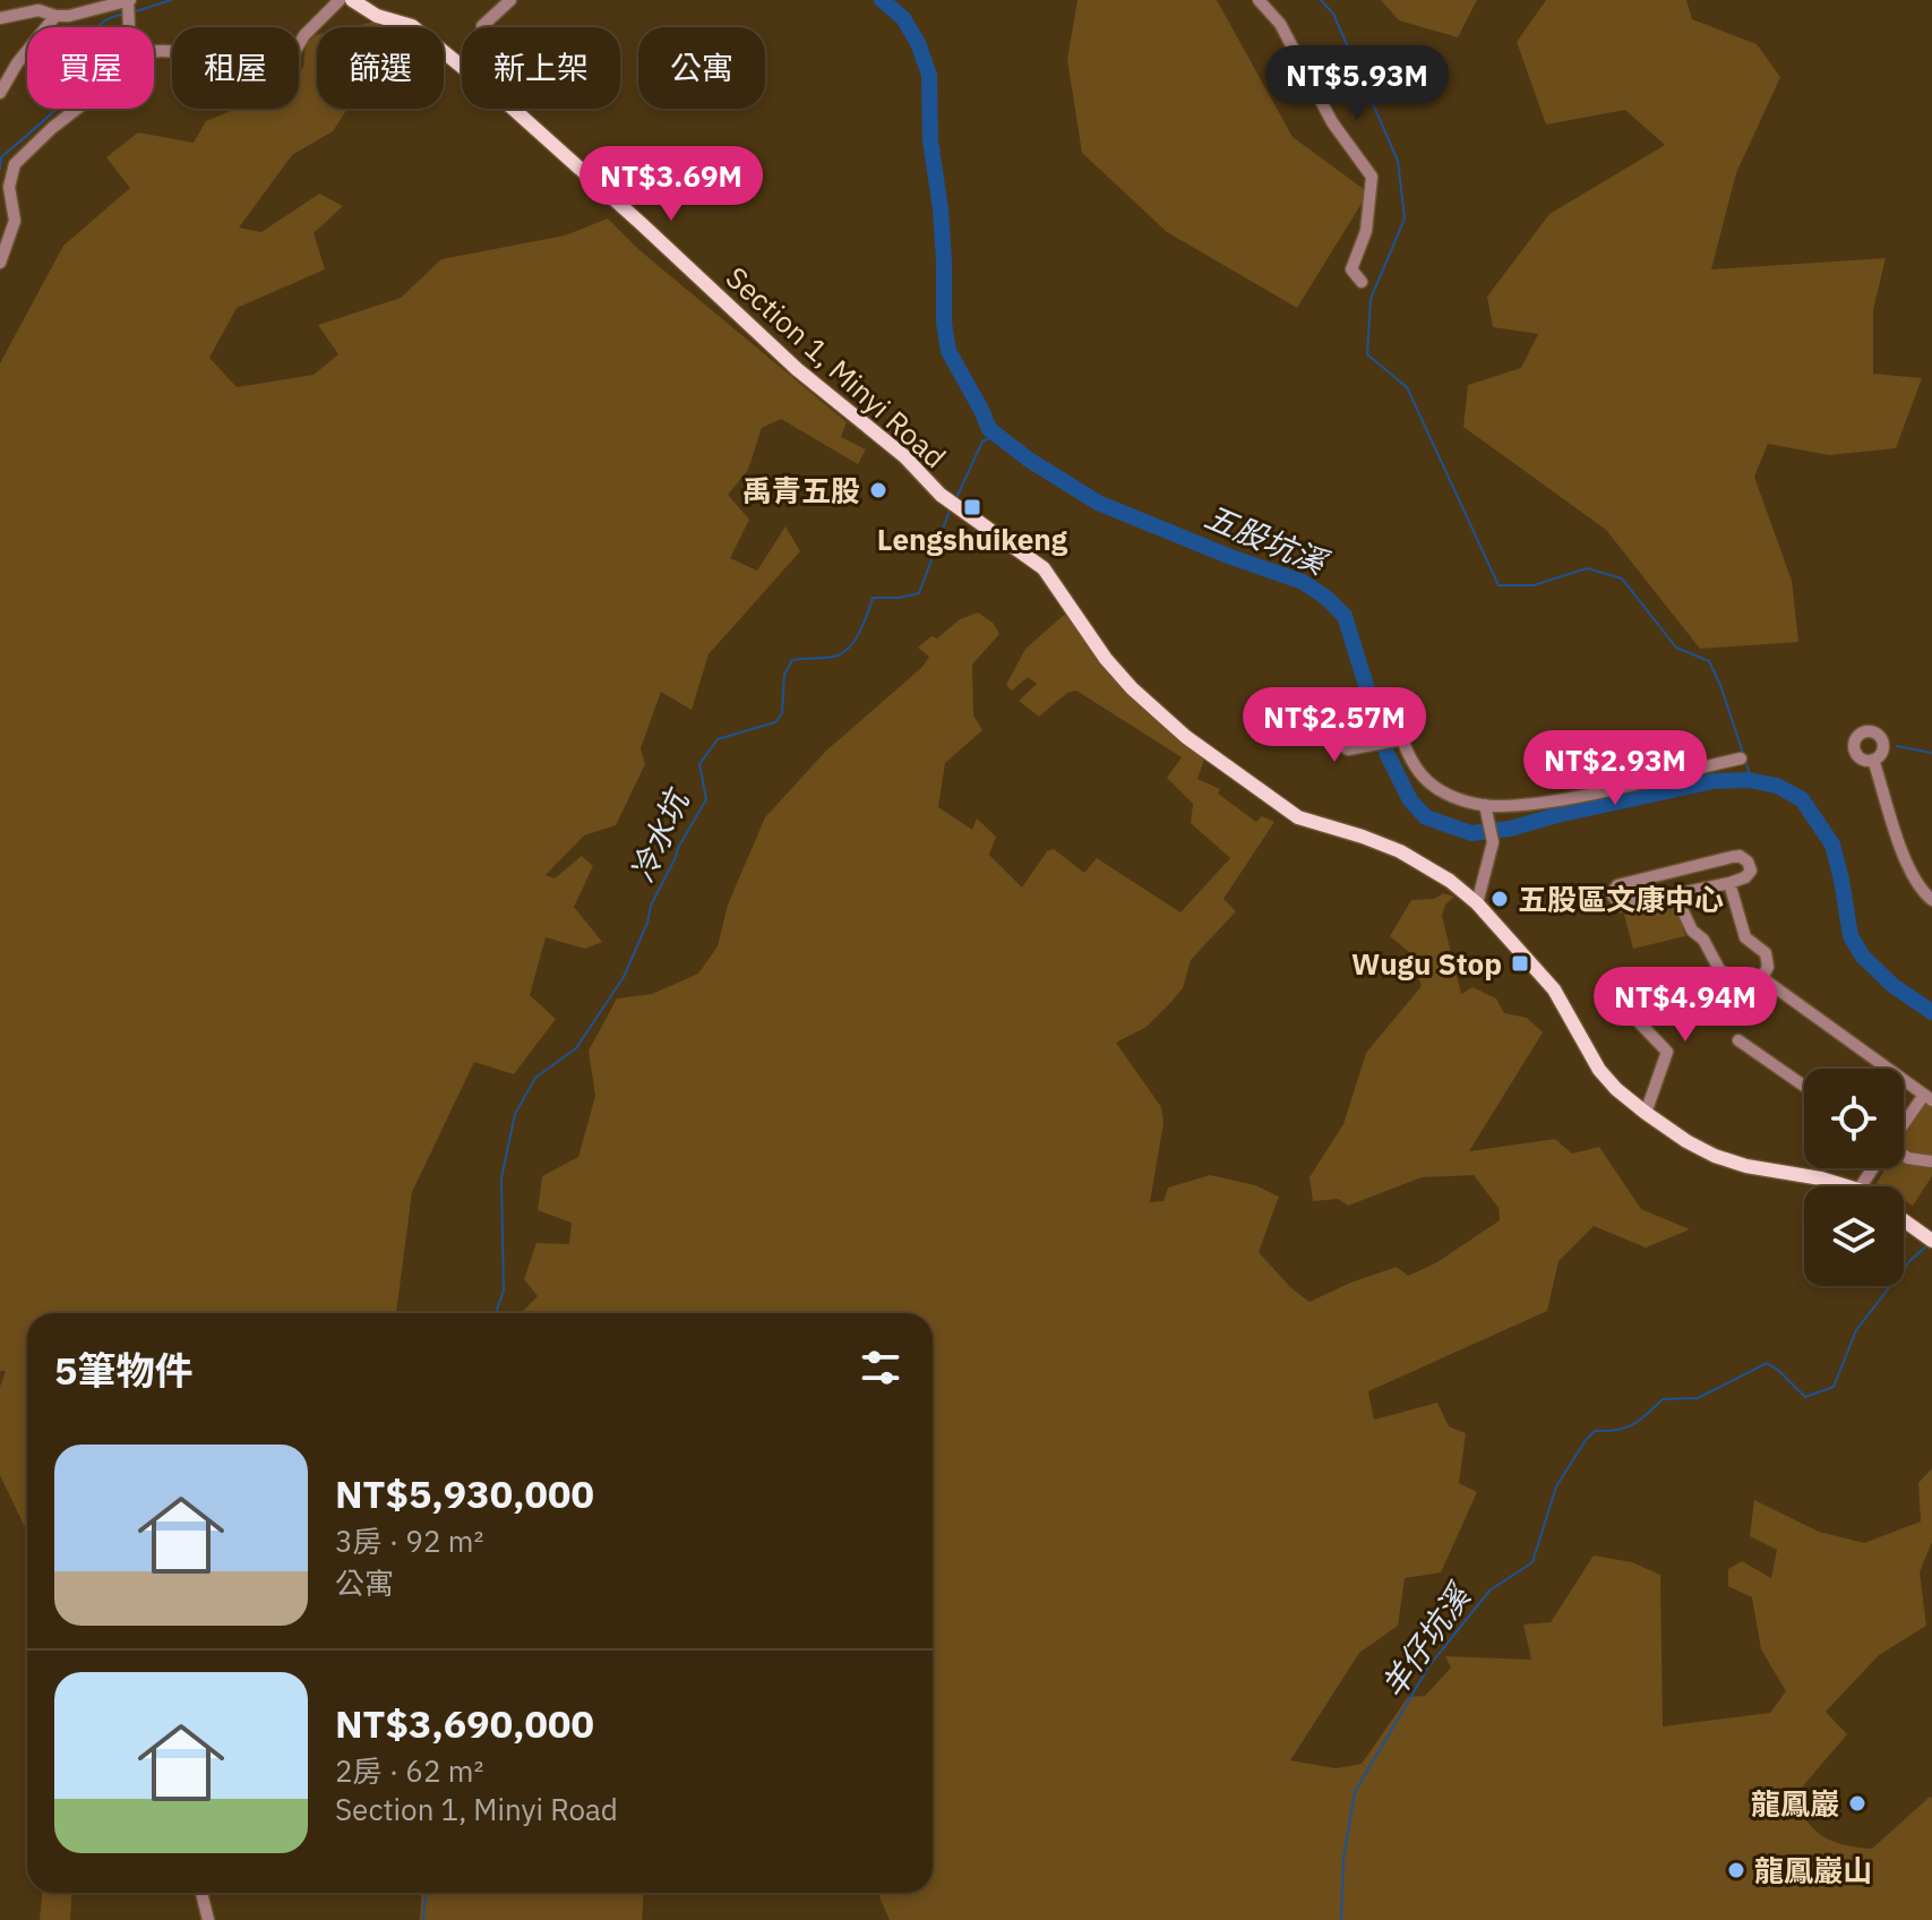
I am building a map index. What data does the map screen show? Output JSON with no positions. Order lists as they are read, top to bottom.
{
  "streets": {
    "main road": ["Section 1, Minyi Road"]
  },
  "water": ["五股坑溪", "冷水坑", "羊仔坑溪"],
  "places": {
    "other": [
      "禹青五股",
      "五股區文康中心",
      "龍鳳巖",
      "龍鳳巖山"
    ],
    "transit": ["Lengshuikeng", "Wugu Stop"]
  },
  "page": {
    "chip": [
      "買屋",
      "租屋",
      "篩選",
      "新上架",
      "公寓"
    ],
    "price": [
      "NT$5.93M",
      "NT$3.69M",
      "NT$2.57M",
      "NT$2.93M",
      "NT$4.94M"
    ],
    "heading": "5筆物件",
    "list": [
      {
        "name": "NT$5,930,000",
        "note": "3房 · 92 m² · 公寓"
      },
      {
        "name": "NT$3,690,000",
        "note": "2房 · 62 m² · Section 1, Minyi Road"
      }
    ]
  }
}
